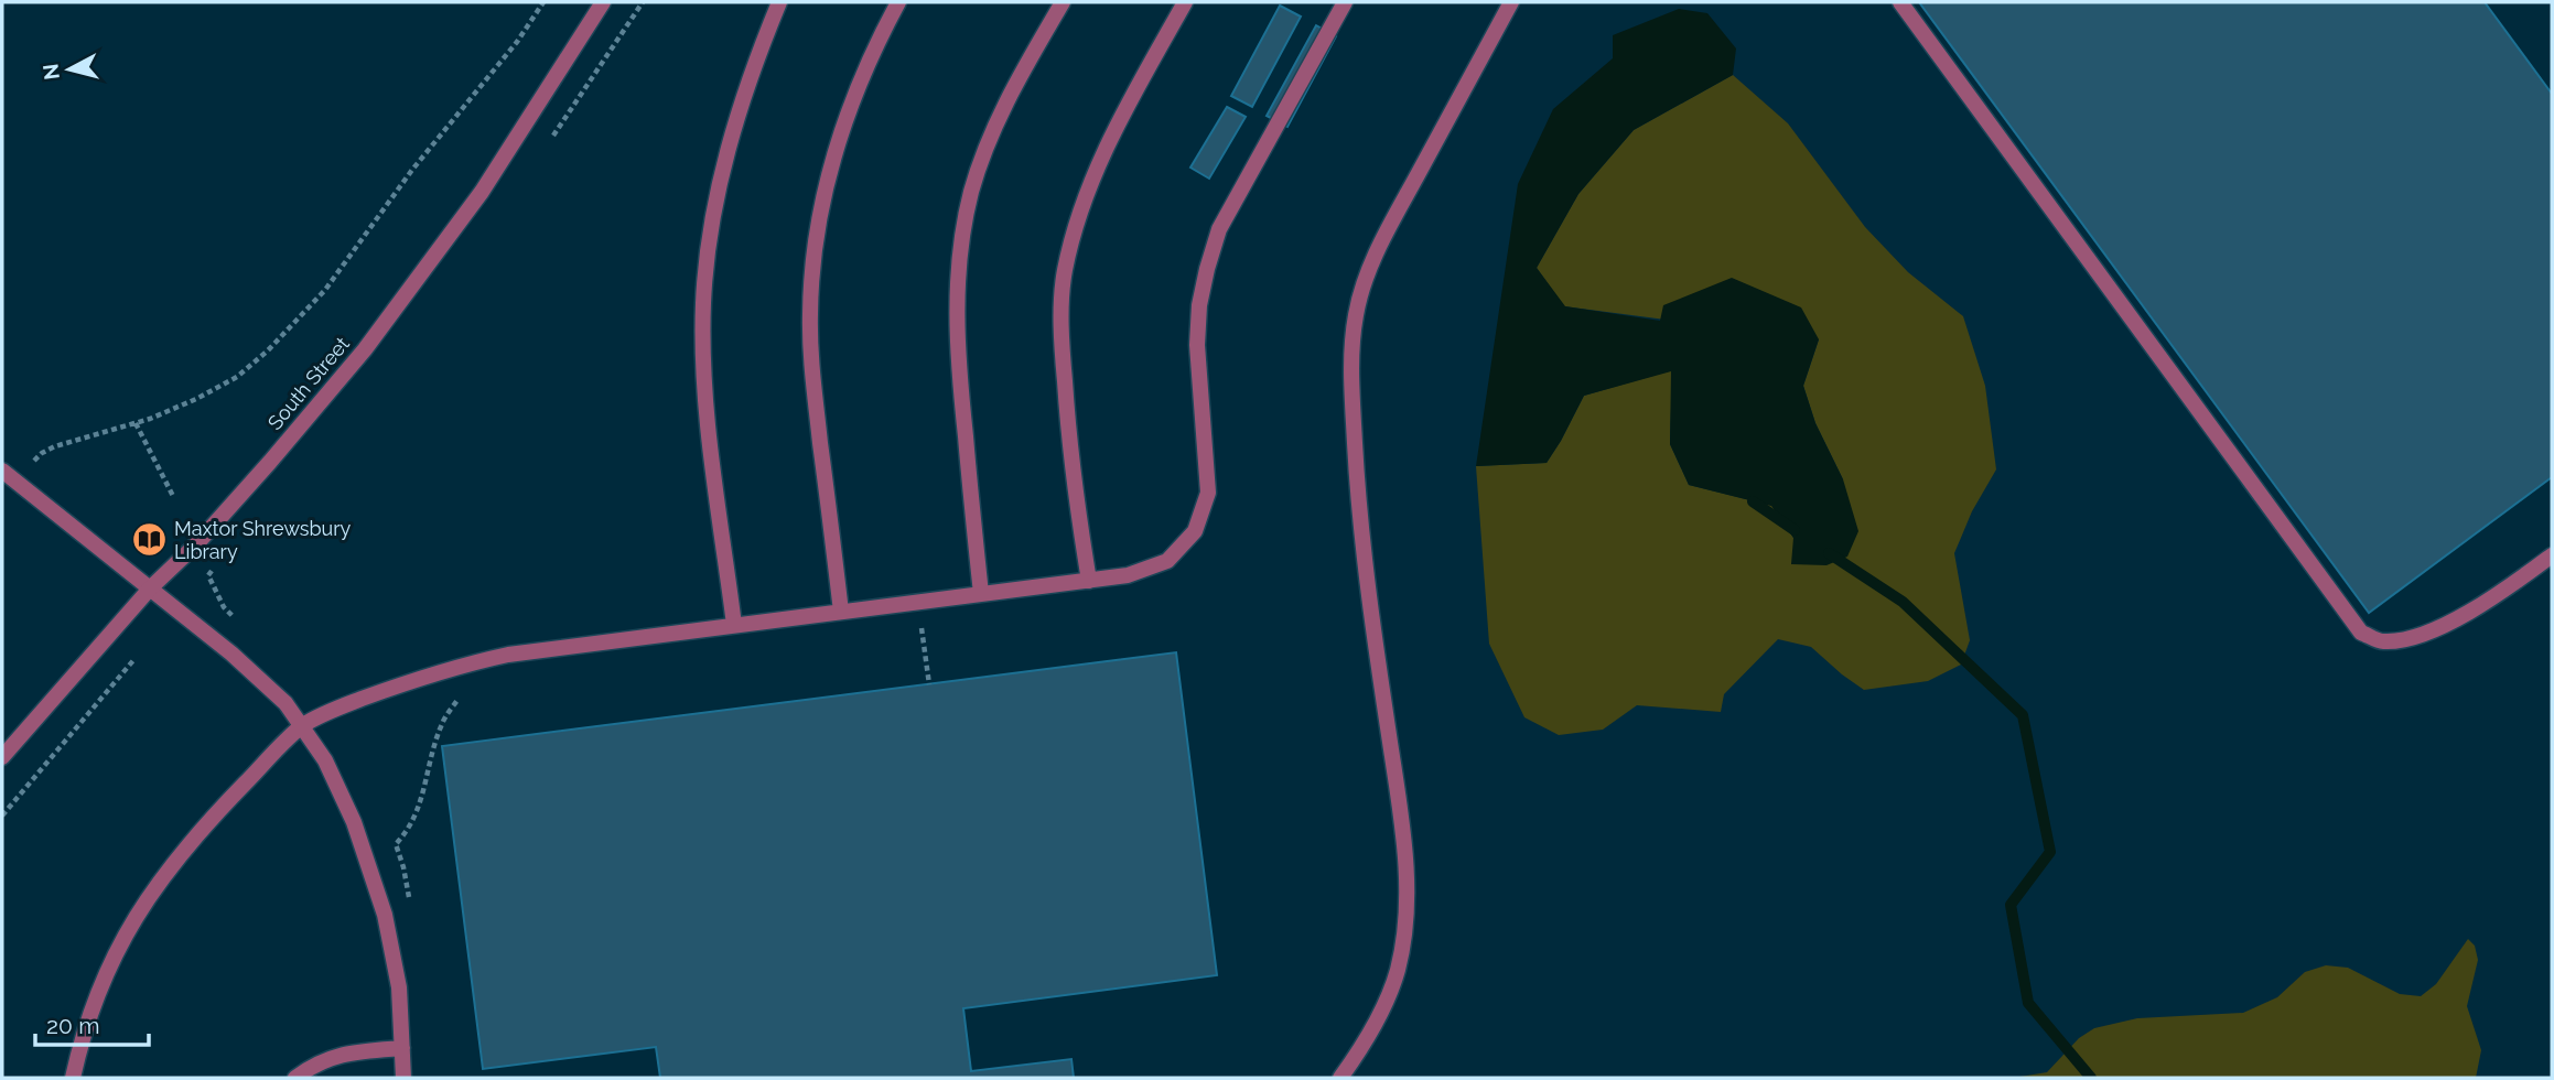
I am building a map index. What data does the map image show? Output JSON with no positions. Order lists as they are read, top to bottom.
{
  "streets": {
    "street": ["South Street"]
  },
  "places": {
    "library": ["Maxtor Shrewsbury Library"]
  },
  "scale_bar": "20 m",
  "north": "left"
}
